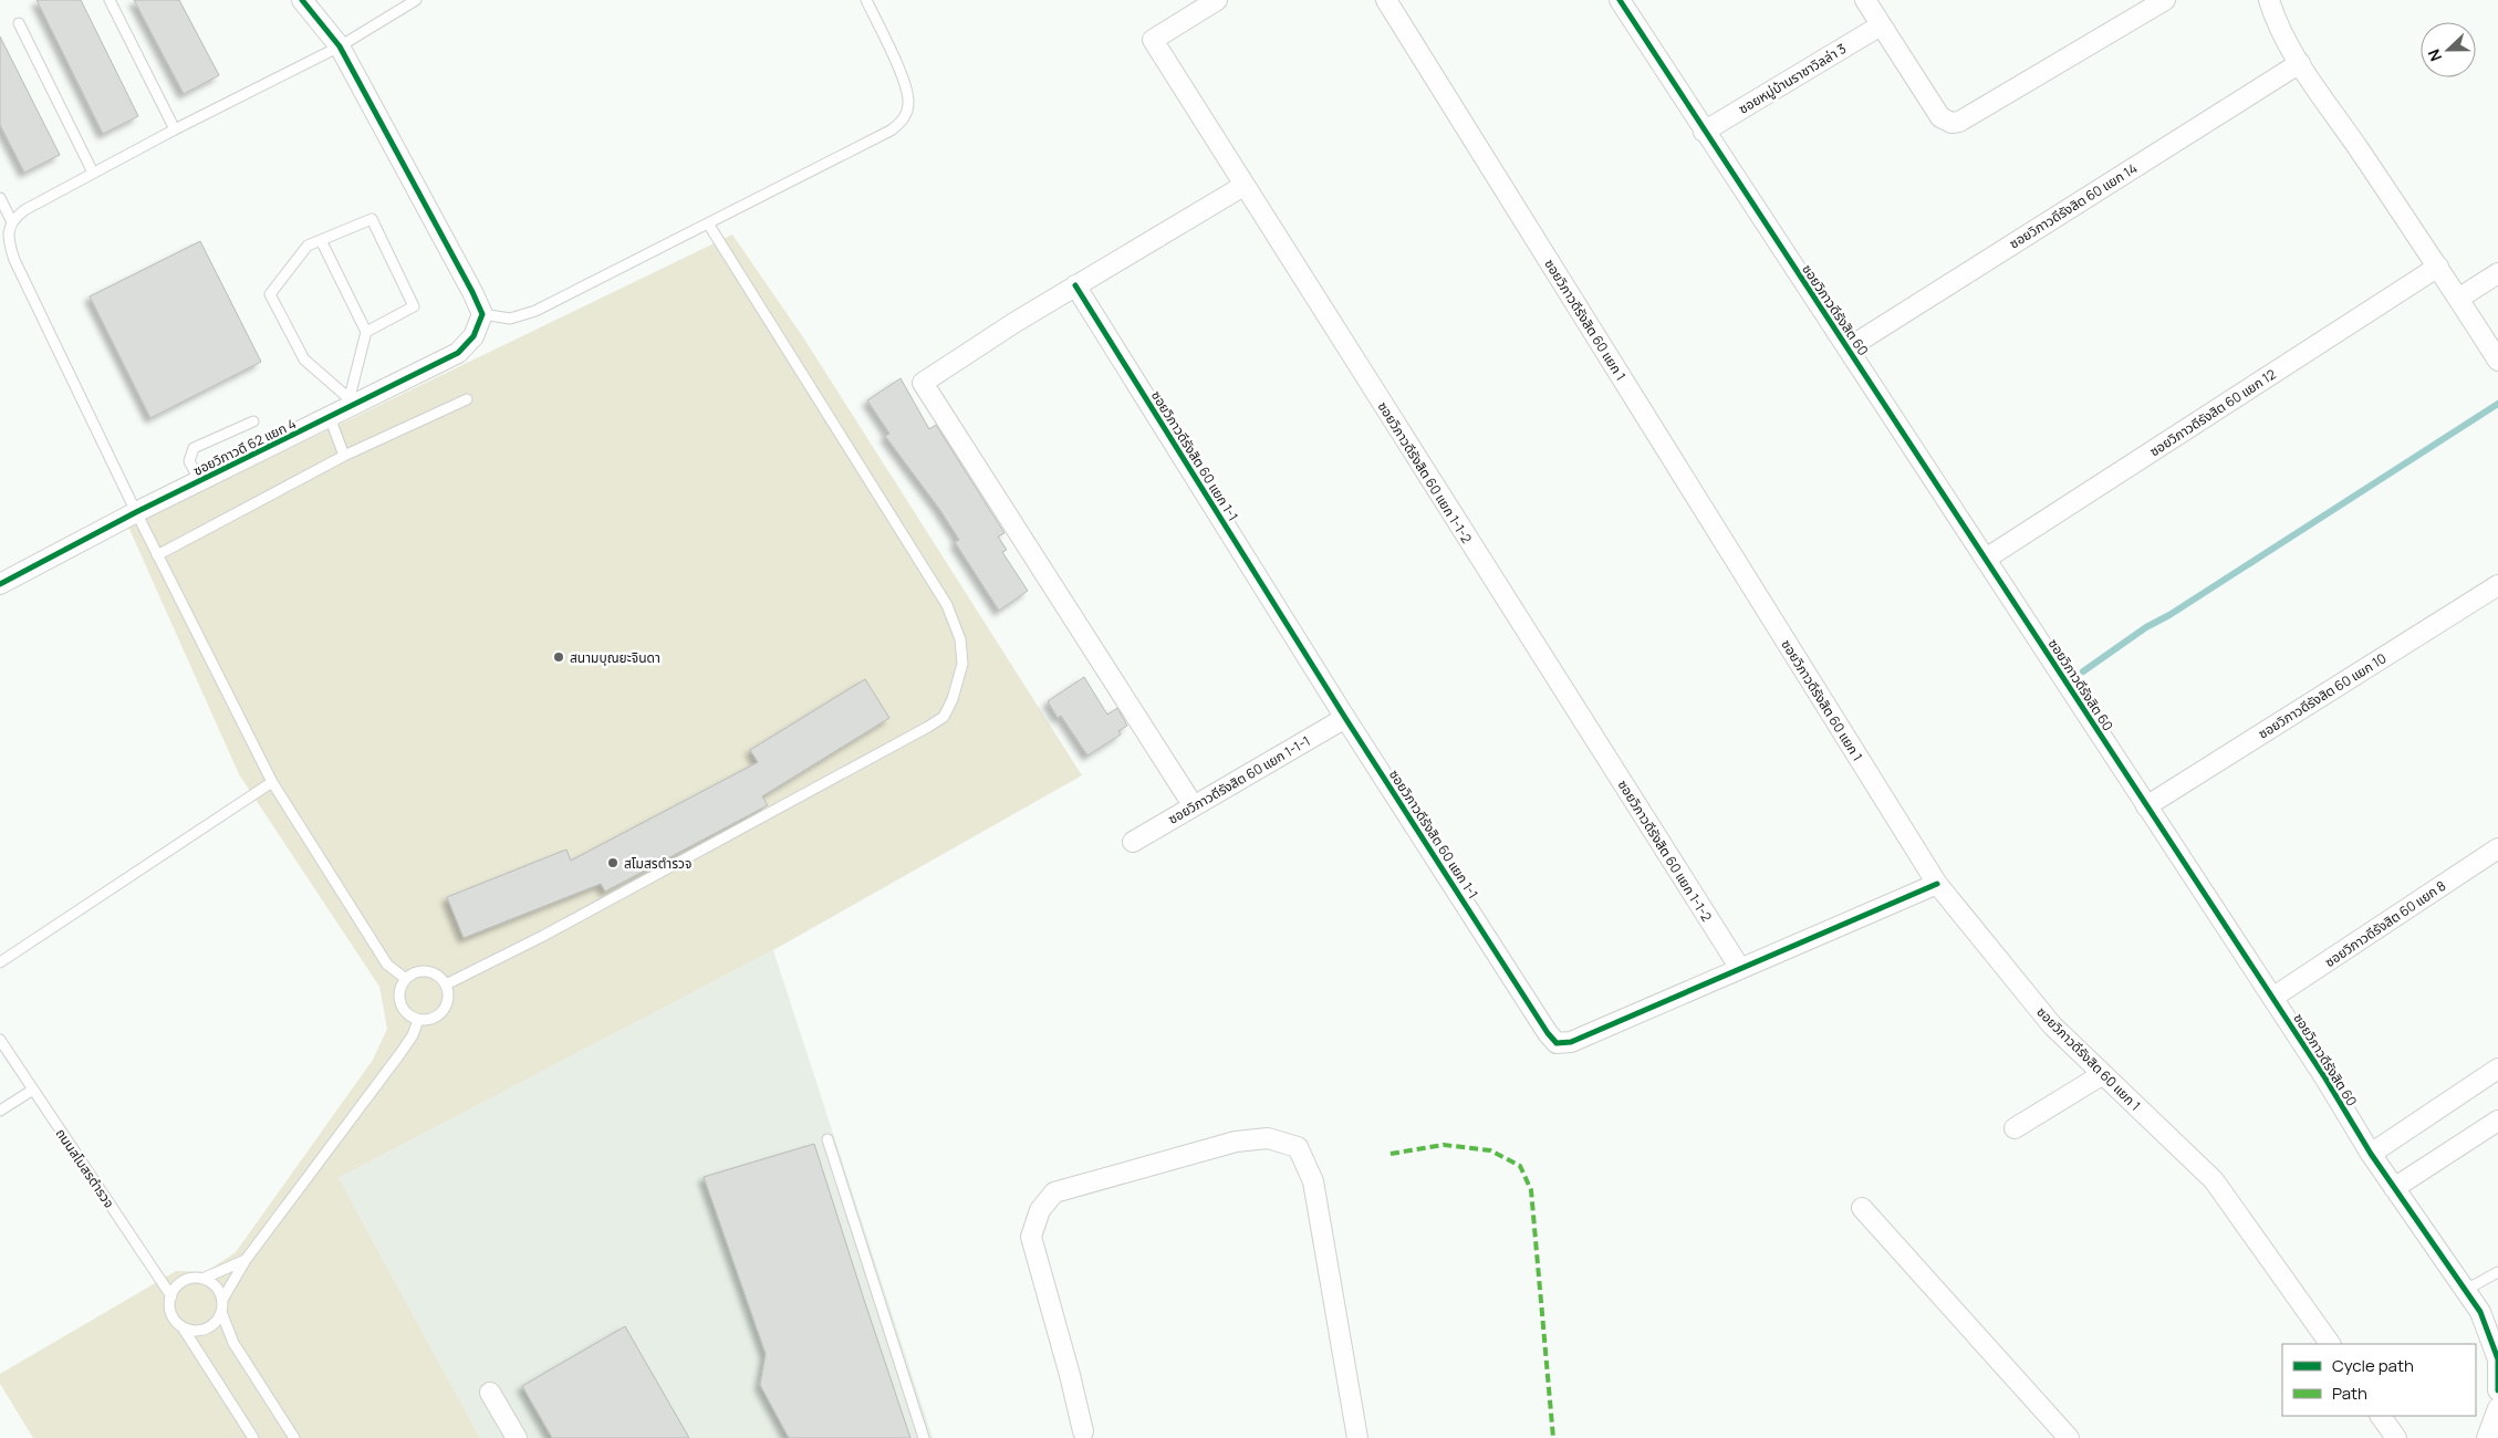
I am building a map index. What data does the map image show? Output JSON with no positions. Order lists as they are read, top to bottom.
{
  "streets": {
    "street": [
      "ซอยหมู่บ้านราชาวิลล่า 3",
      "ซอยวิภาวดีรังสิต 60 แยก 14",
      "ซอยวิภาวดีรังสิต 60",
      "ซอยวิภาวดีรังสิต 60 แยก 1",
      "ซอยวิภาวดีรังสิต 60 แยก 12",
      "ซอยวิภาวดี 62 แยก 4",
      "ซอยวิภาวดีรังสิต 60 แยก 1-1",
      "ซอยวิภาวดีรังสิต 60 แยก 1-1-2",
      "ซอยวิภาวดีรังสิต 60 แยก 10",
      "ซอยวิภาวดีรังสิต 60 แยก 1-1-1",
      "ซอยวิภาวดีรังสิต 60 แยก 8"
    ],
    "lane": ["ถนนสโมสรตำรวจ"]
  },
  "crossings": [
    ["ซอยหมู่บ้านราชาวิลล่า 3", "ซอยวิภาวดีรังสิต 60"],
    ["ซอยวิภาวดีรังสิต 60 แยก 14", "ซอยวิภาวดีรังสิต 60"],
    ["ซอยวิภาวดีรังสิต 60", "ซอยวิภาวดีรังสิต 60 แยก 12"],
    ["ซอยวิภาวดีรังสิต 60", "ซอยวิภาวดีรังสิต 60 แยก 10"],
    ["ซอยวิภาวดีรังสิต 60", "ซอยวิภาวดีรังสิต 60 แยก 8"],
    ["ซอยวิภาวดีรังสิต 60 แยก 1", "ซอยวิภาวดีรังสิต 60 แยก 1-1"],
    ["ซอยวิภาวดีรังสิต 60 แยก 1-1", "ซอยวิภาวดีรังสิต 60 แยก 1-1-2"],
    ["ซอยวิภาวดีรังสิต 60 แยก 1-1", "ซอยวิภาวดีรังสิต 60 แยก 1-1-1"]
  ],
  "places": ["สนามบุณยะจินดา", "สโมสรตำรวจ"],
  "legend": ["Cycle path", "Path"],
  "north": "left"
}
